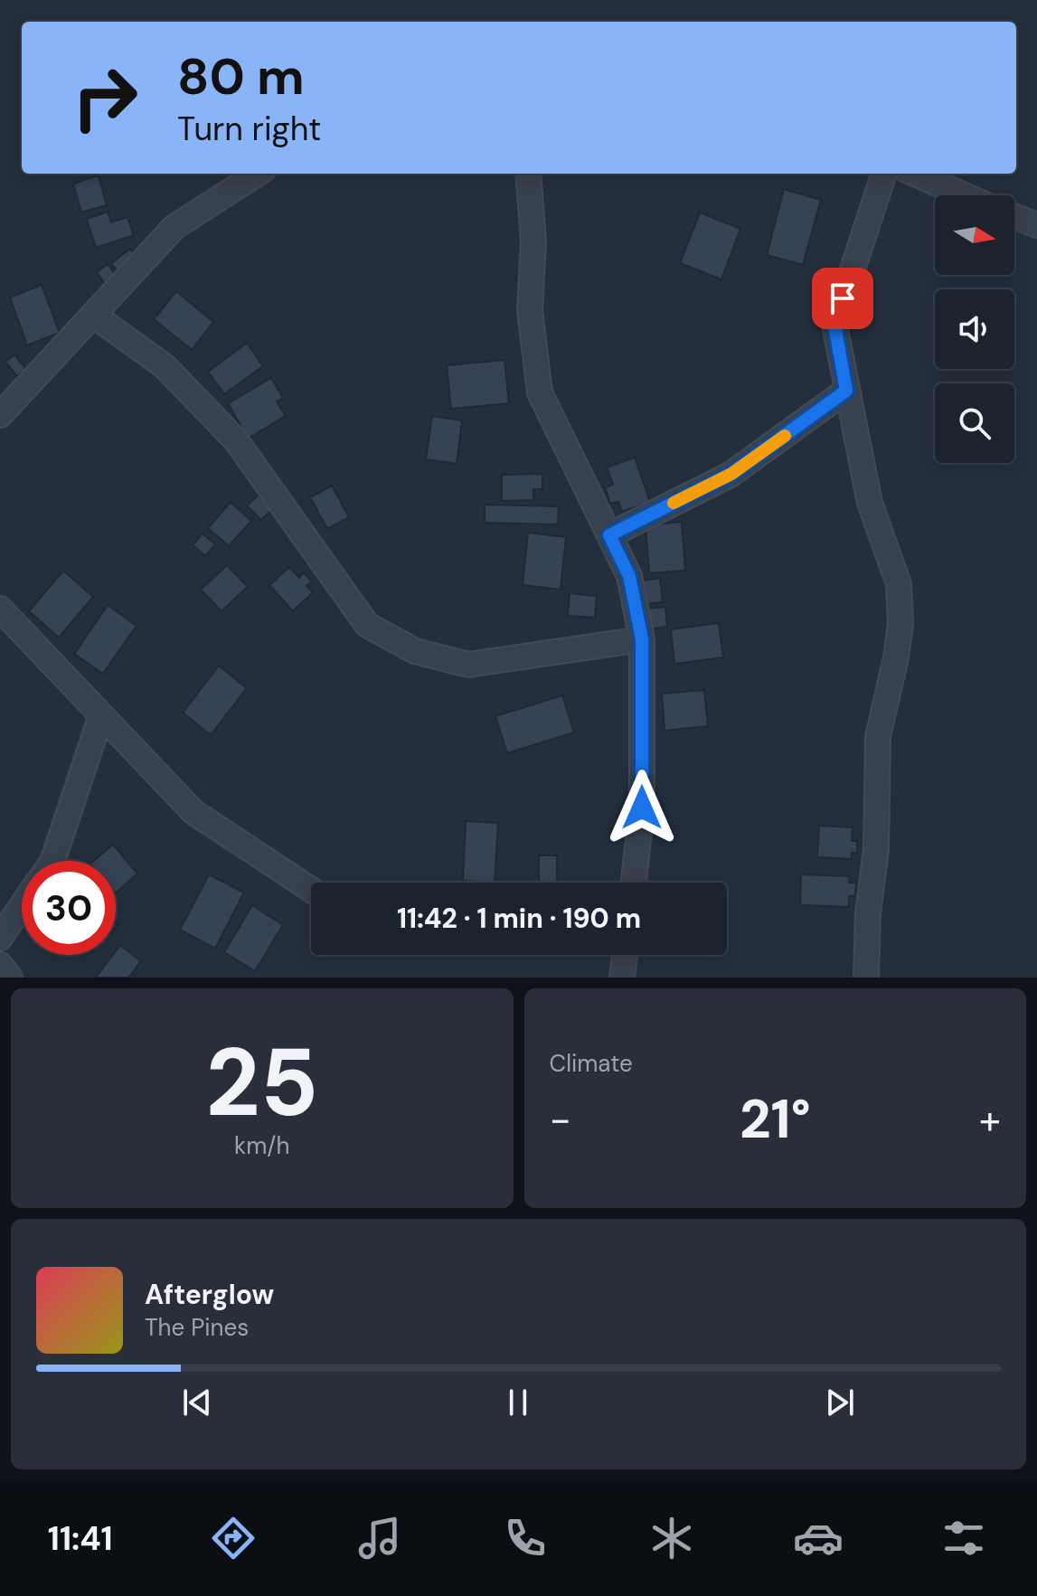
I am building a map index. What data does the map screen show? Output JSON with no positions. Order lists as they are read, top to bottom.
{
  "north": "right",
  "page": {
    "turn": ["80 m", "Turn right"],
    "limit": "30",
    "trip": "11:42 · 1 min · 190 m",
    "tile": [
      ["25", "km/h"],
      "Climate"
    ],
    "heat": ["−", "21°", "+"],
    "song": ["Afterglow", "The Pines"],
    "tabs": "11:41"
  }
}
